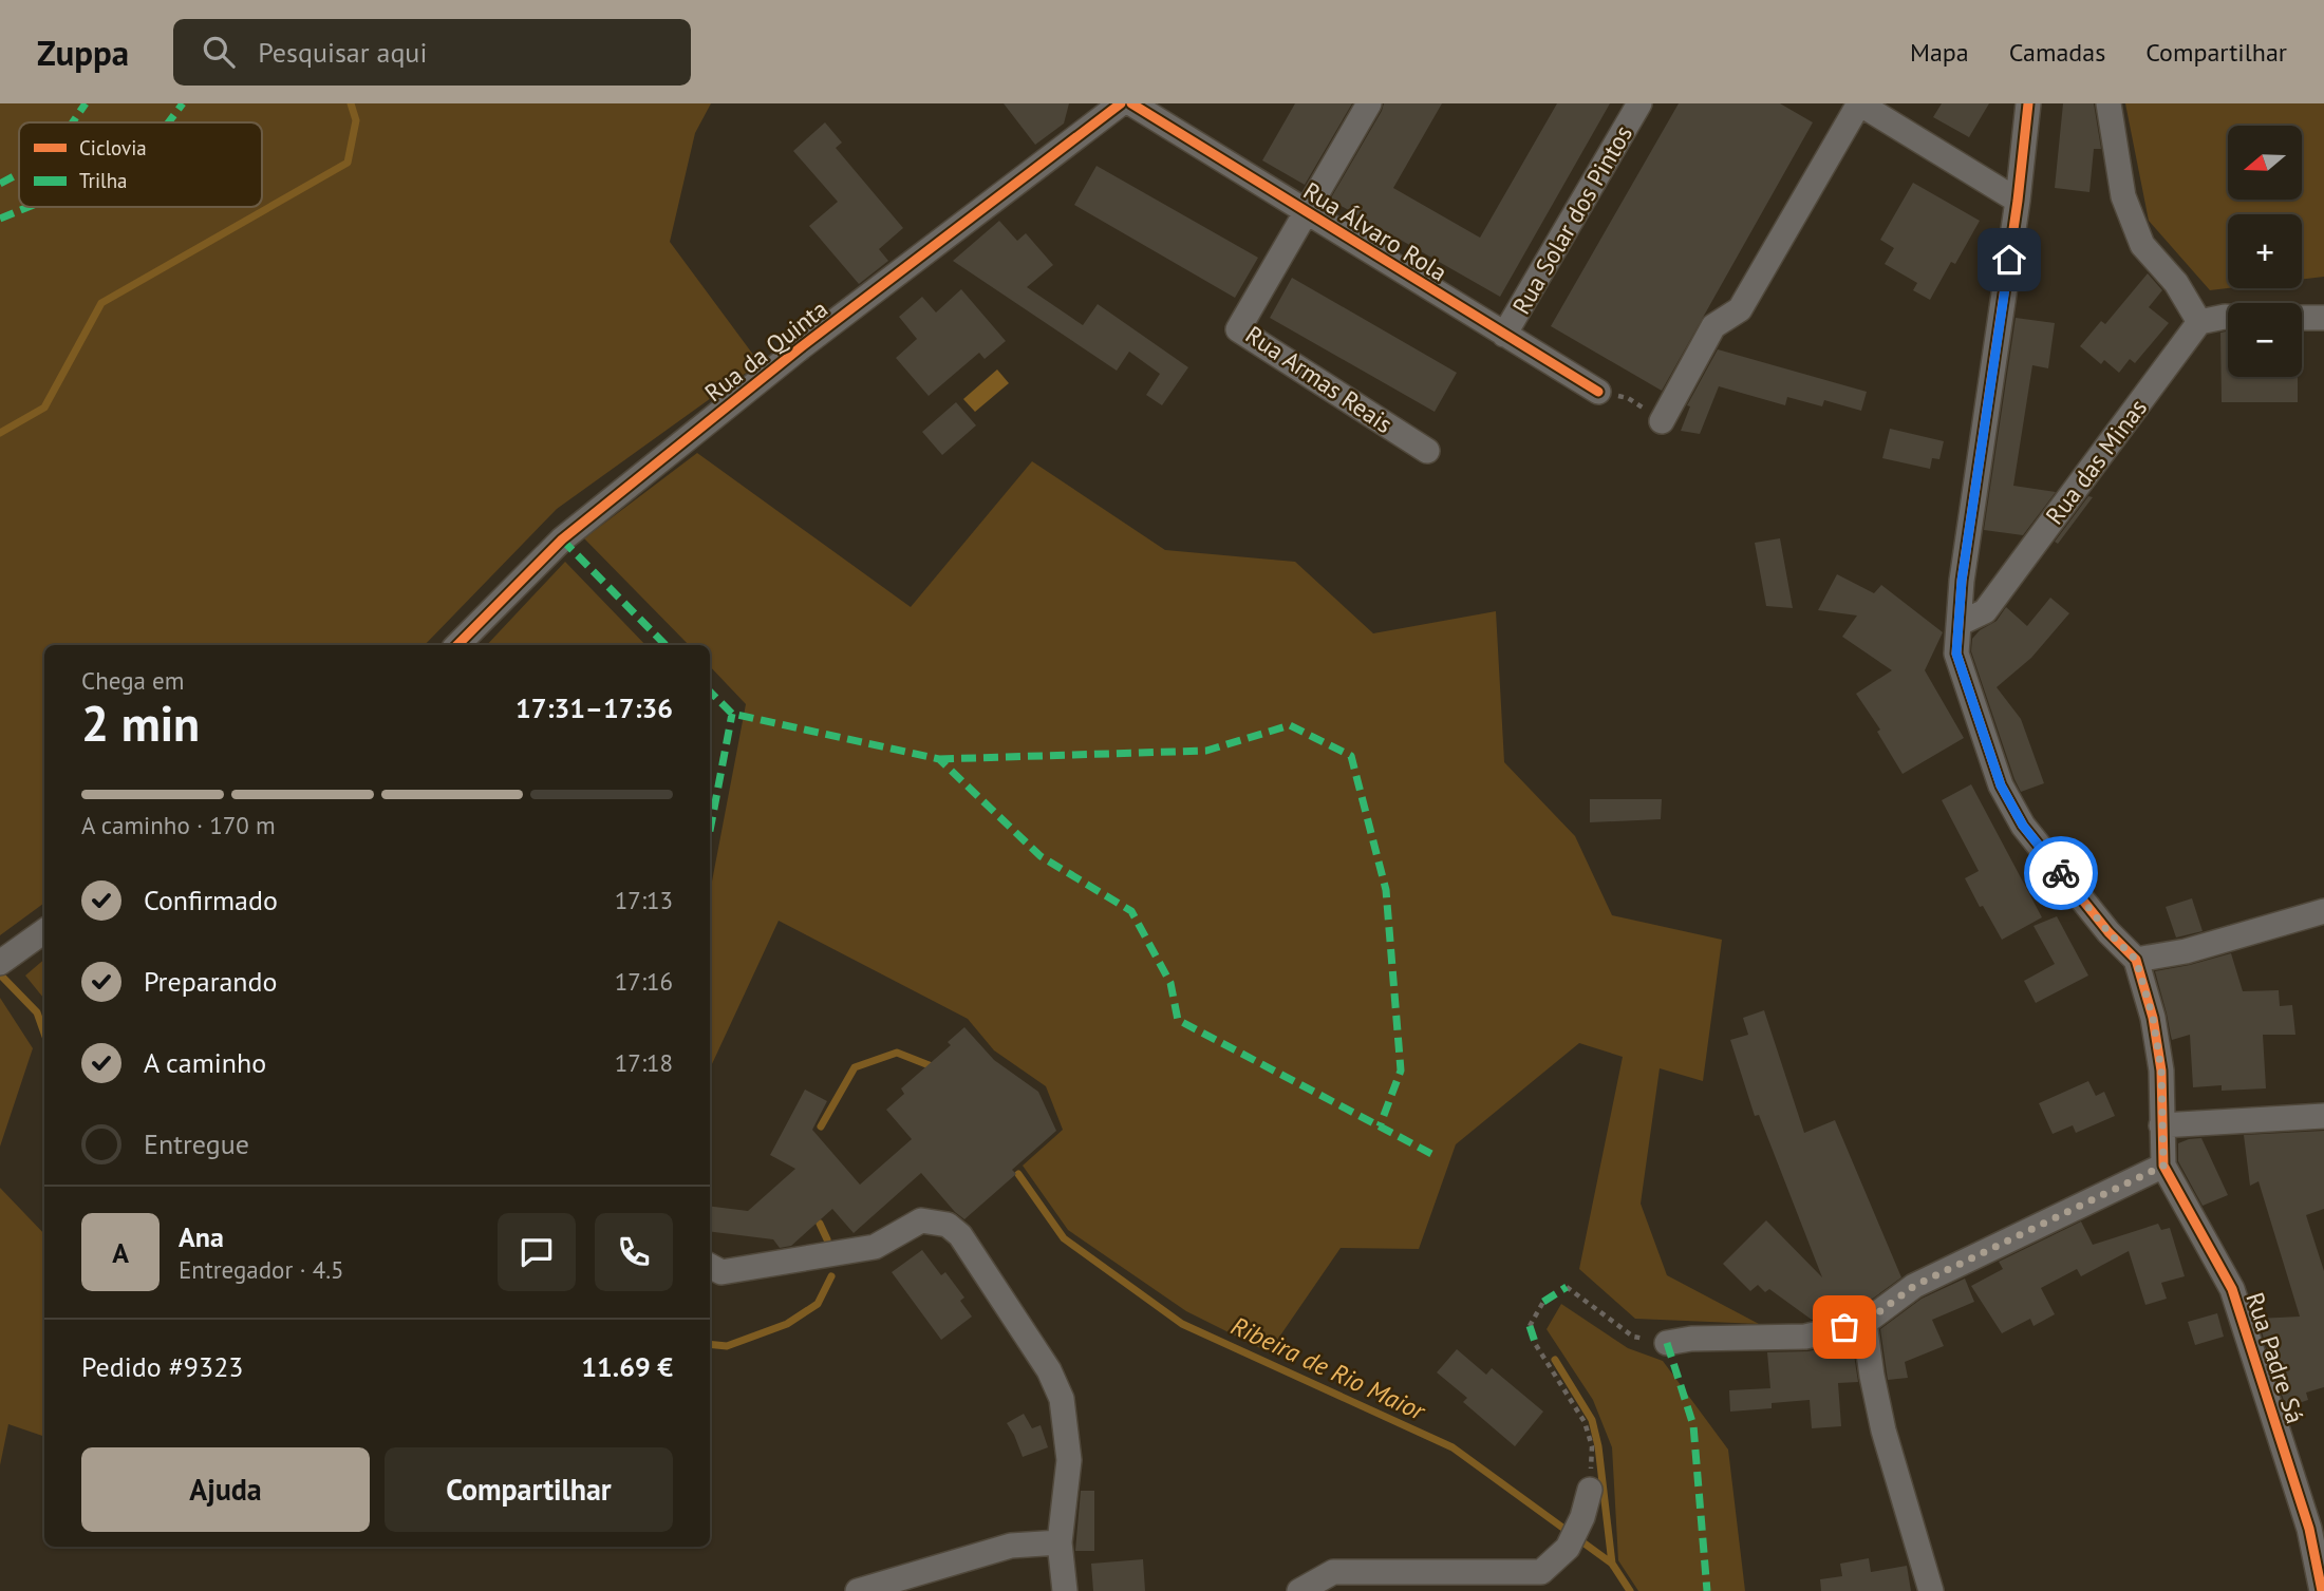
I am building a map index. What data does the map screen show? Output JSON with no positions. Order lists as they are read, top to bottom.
{
  "streets": {
    "street": [
      "Rua Solar dos Pintos",
      "Rua Álvaro Rola",
      "Rua da Quinta",
      "Rua Armas Reais",
      "Rua das Minas",
      "Rua Padre Sá"
    ]
  },
  "crossings": [
    ["Rua Solar dos Pintos", "Rua Álvaro Rola"],
    ["Rua Álvaro Rola", "Rua Armas Reais"],
    ["Rua das Minas", "Rua Padre Sá"]
  ],
  "water": ["Ribeira de Rio Maior"],
  "legend": ["Ciclovia", "Trilha"],
  "north": "left",
  "page": {
    "header": "Zuppa",
    "search": "Pesquisar aqui",
    "nav": ["Mapa", "Camadas", "Compartilhar"],
    "map_buttons": ["+", "−"],
    "heading": ["2 min", "Chega em", "17:31–17:36"],
    "panel": [
      "Ana",
      "Entregador · 4.5",
      "Pedido #9323",
      "11.69 €"
    ],
    "bar": "A caminho · 170 m",
    "list": [
      ["Confirmado", "17:13"],
      ["Preparando", "17:16"],
      ["A caminho", "17:18"],
      "Entregue"
    ],
    "round": "A",
    "buttons": ["Ajuda", "Compartilhar"]
  }
}
